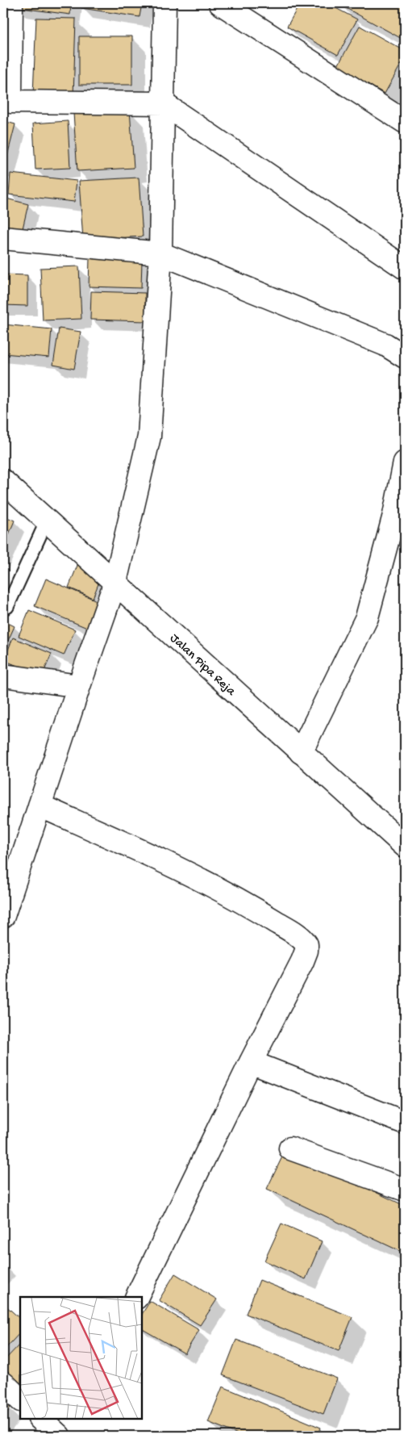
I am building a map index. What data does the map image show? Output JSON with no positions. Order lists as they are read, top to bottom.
{
  "streets": {
    "street": ["Jalan Pipa Reja"]
  }
}
